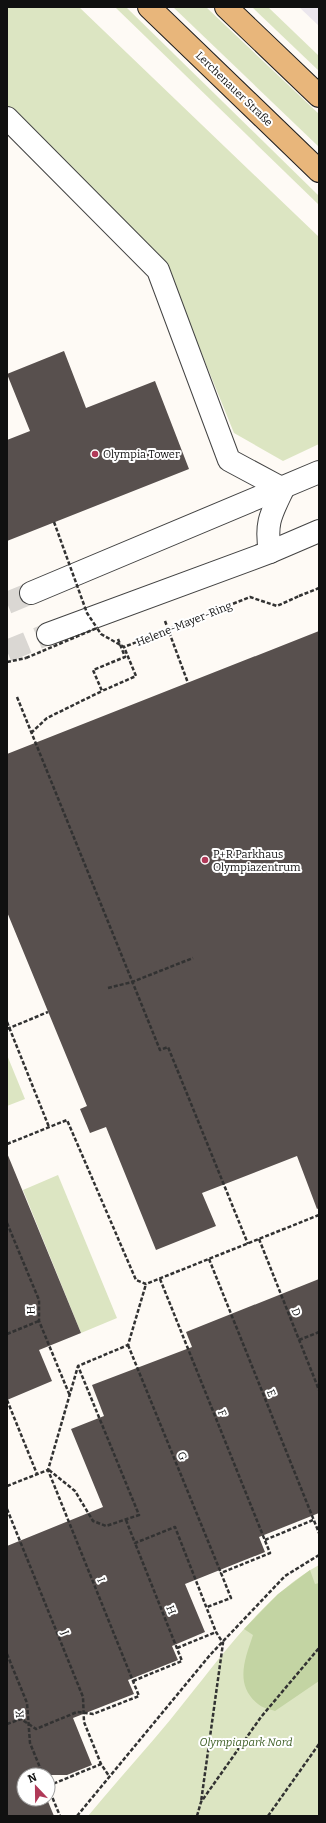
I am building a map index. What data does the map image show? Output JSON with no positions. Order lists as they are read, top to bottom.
{
  "streets": {
    "main road": ["Lerchenauer Straße"],
    "path": [
      "Helene-Mayer-Ring",
      "H",
      "D",
      "E",
      "F",
      "G",
      "I",
      "J",
      "K"
    ]
  },
  "crossings": [
    ["H", "I"],
    ["F", "G"],
    ["I", "J"]
  ],
  "parks": ["Olympiapark Nord"],
  "places": ["Olympia Tower", "P+R Parkhaus Olympiazentrum"],
  "north": "top"
}
